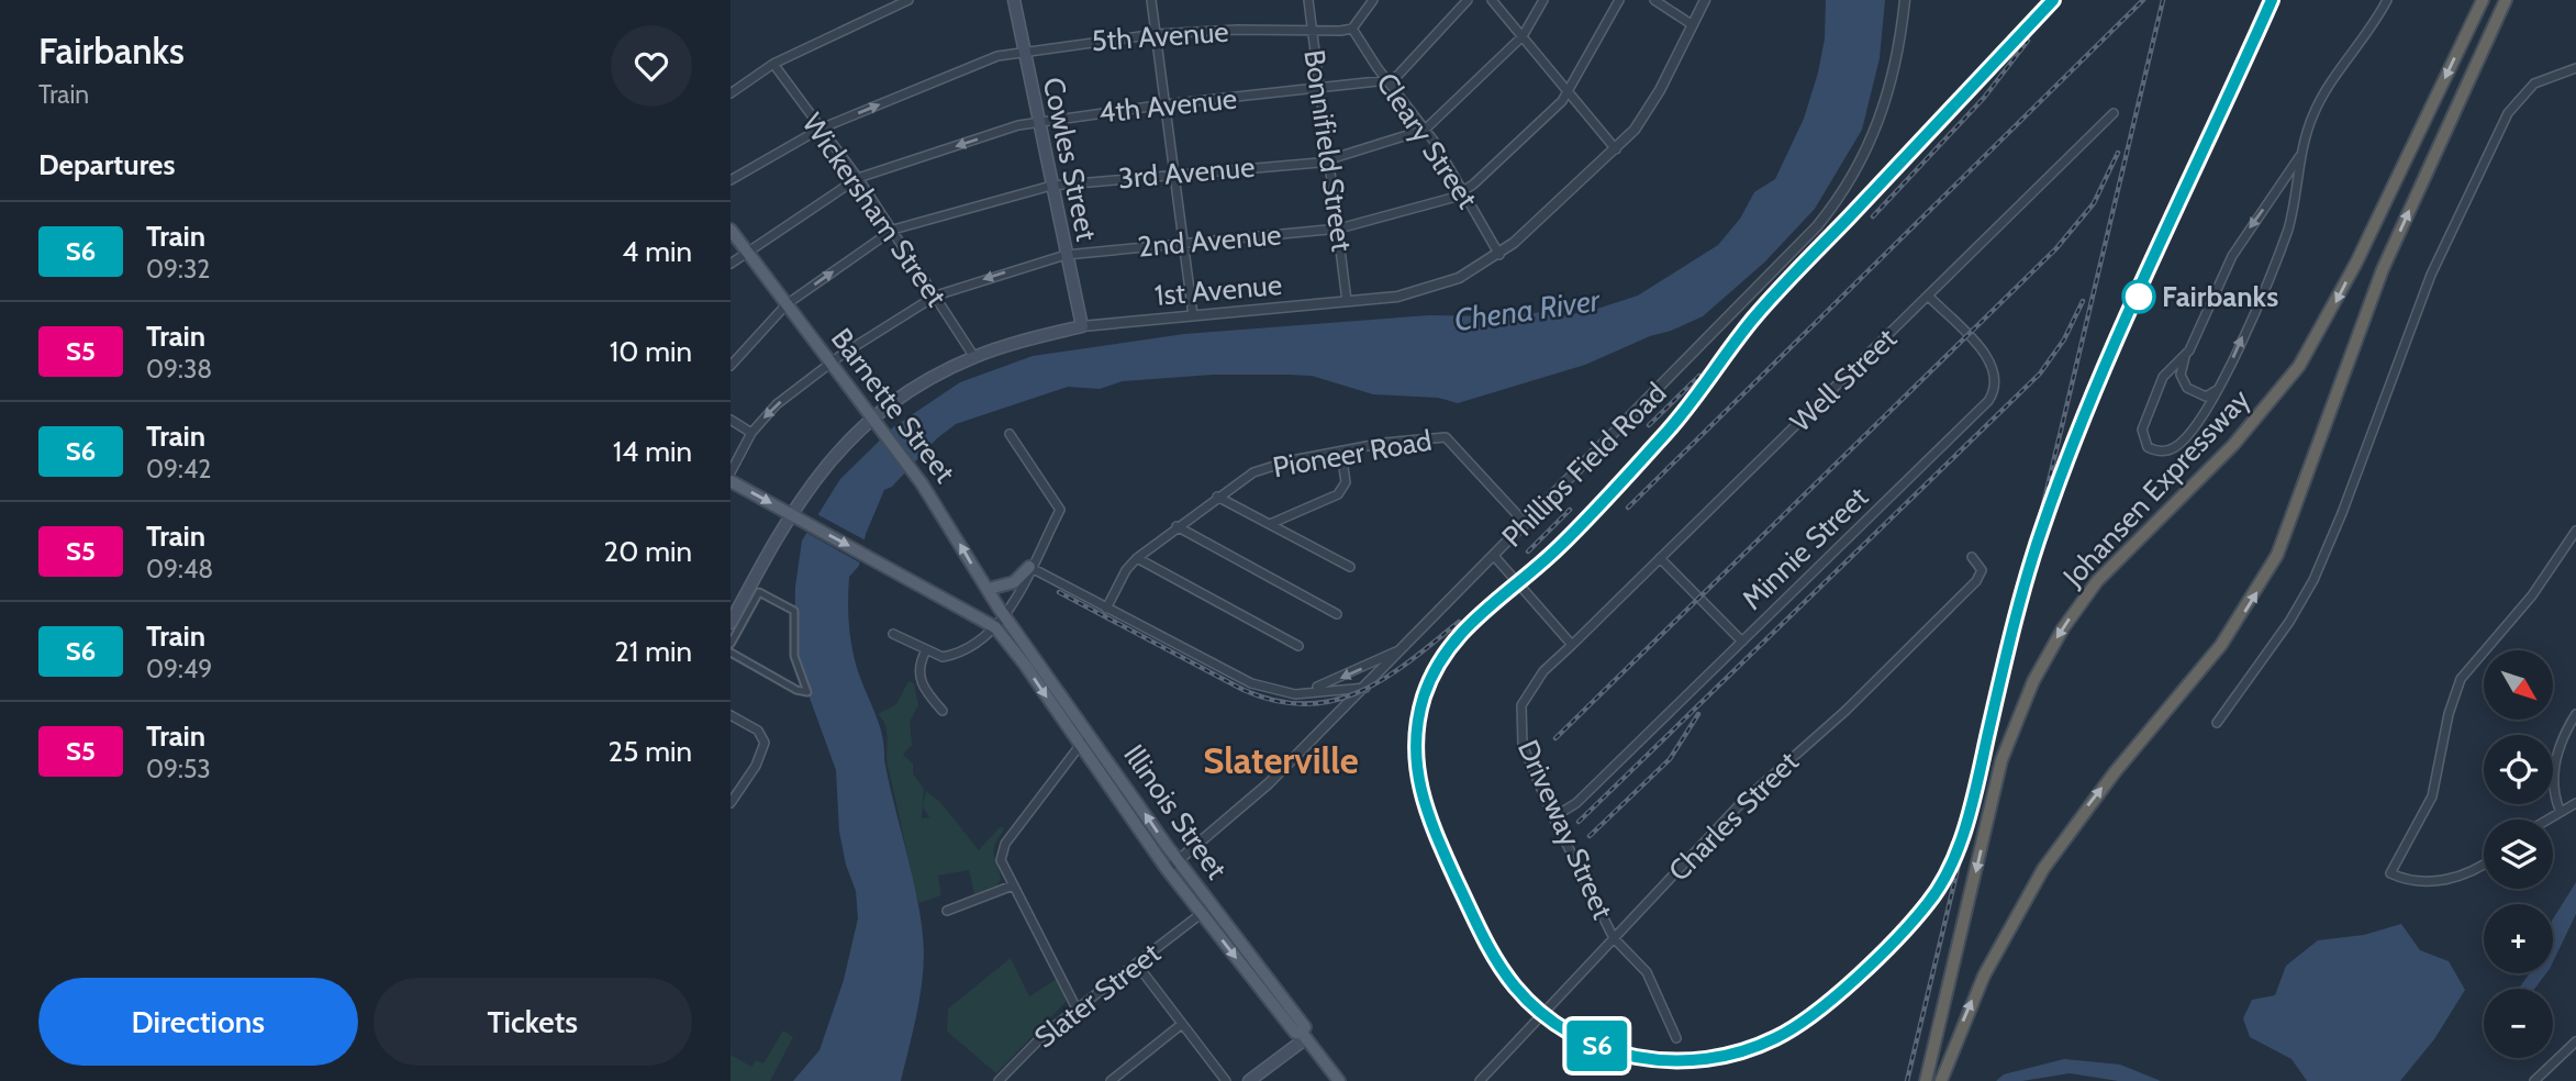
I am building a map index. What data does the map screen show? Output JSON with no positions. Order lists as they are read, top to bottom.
{
  "streets": {
    "highway": ["Johansen Expressway"],
    "main road": [
      "Cowles Street",
      "1st Avenue",
      "Barnette Street",
      "Illinois Street"
    ],
    "street": [
      "5th Avenue",
      "4th Avenue",
      "Cleary Street",
      "Bonnifield Street",
      "3rd Avenue",
      "Wickersham Street",
      "2nd Avenue",
      "Well Street",
      "Pioneer Road",
      "Phillips Field Road",
      "Minnie Street",
      "Charles Street",
      "Driveway Street",
      "Slater Street"
    ]
  },
  "crossings": [
    ["5th Avenue", "Cleary Street"],
    ["5th Avenue", "Bonnifield Street"],
    ["5th Avenue", "Cowles Street"],
    ["5th Avenue", "Wickersham Street"],
    ["4th Avenue", "Cleary Street"],
    ["4th Avenue", "Bonnifield Street"],
    ["4th Avenue", "Cowles Street"],
    ["4th Avenue", "Wickersham Street"],
    ["4th Avenue", "Barnette Street"],
    ["Cleary Street", "3rd Avenue"],
    ["Cleary Street", "2nd Avenue"],
    ["Cleary Street", "1st Avenue"],
    ["Bonnifield Street", "3rd Avenue"],
    ["Bonnifield Street", "2nd Avenue"],
    ["Bonnifield Street", "1st Avenue"],
    ["Cowles Street", "3rd Avenue"],
    ["Cowles Street", "2nd Avenue"],
    ["Cowles Street", "1st Avenue"],
    ["3rd Avenue", "Wickersham Street"],
    ["3rd Avenue", "Barnette Street"],
    ["Wickersham Street", "2nd Avenue"],
    ["Wickersham Street", "1st Avenue"],
    ["2nd Avenue", "Barnette Street"],
    ["1st Avenue", "Barnette Street"],
    ["Well Street", "Minnie Street"],
    ["Well Street", "Driveway Street"],
    ["Barnette Street", "Illinois Street"],
    ["Pioneer Road", "Phillips Field Road"],
    ["Phillips Field Road", "Illinois Street"],
    ["Minnie Street", "Driveway Street"],
    ["Illinois Street", "Slater Street"],
    ["Charles Street", "Driveway Street"]
  ],
  "one_way": ["Barnette Street"],
  "districts": ["Slaterville"],
  "water": ["Chena River"],
  "places": ["Fairbanks"],
  "north": "bottom right",
  "page": {
    "heading": [
      ["Fairbanks", "Train"],
      "Departures"
    ],
    "on_map": "S6",
    "list": [
      {
        "mark": "S6",
        "name": "Train",
        "note": "09:32",
        "value": "4 min"
      },
      {
        "mark": "S5",
        "name": "Train",
        "note": "09:38",
        "value": "10 min"
      },
      {
        "mark": "S6",
        "name": "Train",
        "note": "09:42",
        "value": "14 min"
      },
      {
        "mark": "S5",
        "name": "Train",
        "note": "09:48",
        "value": "20 min"
      },
      {
        "mark": "S6",
        "name": "Train",
        "note": "09:49",
        "value": "21 min"
      },
      {
        "mark": "S5",
        "name": "Train",
        "note": "09:53",
        "value": "25 min"
      }
    ],
    "map_buttons": ["+", "−"],
    "buttons": ["Directions", "Tickets"]
  }
}
